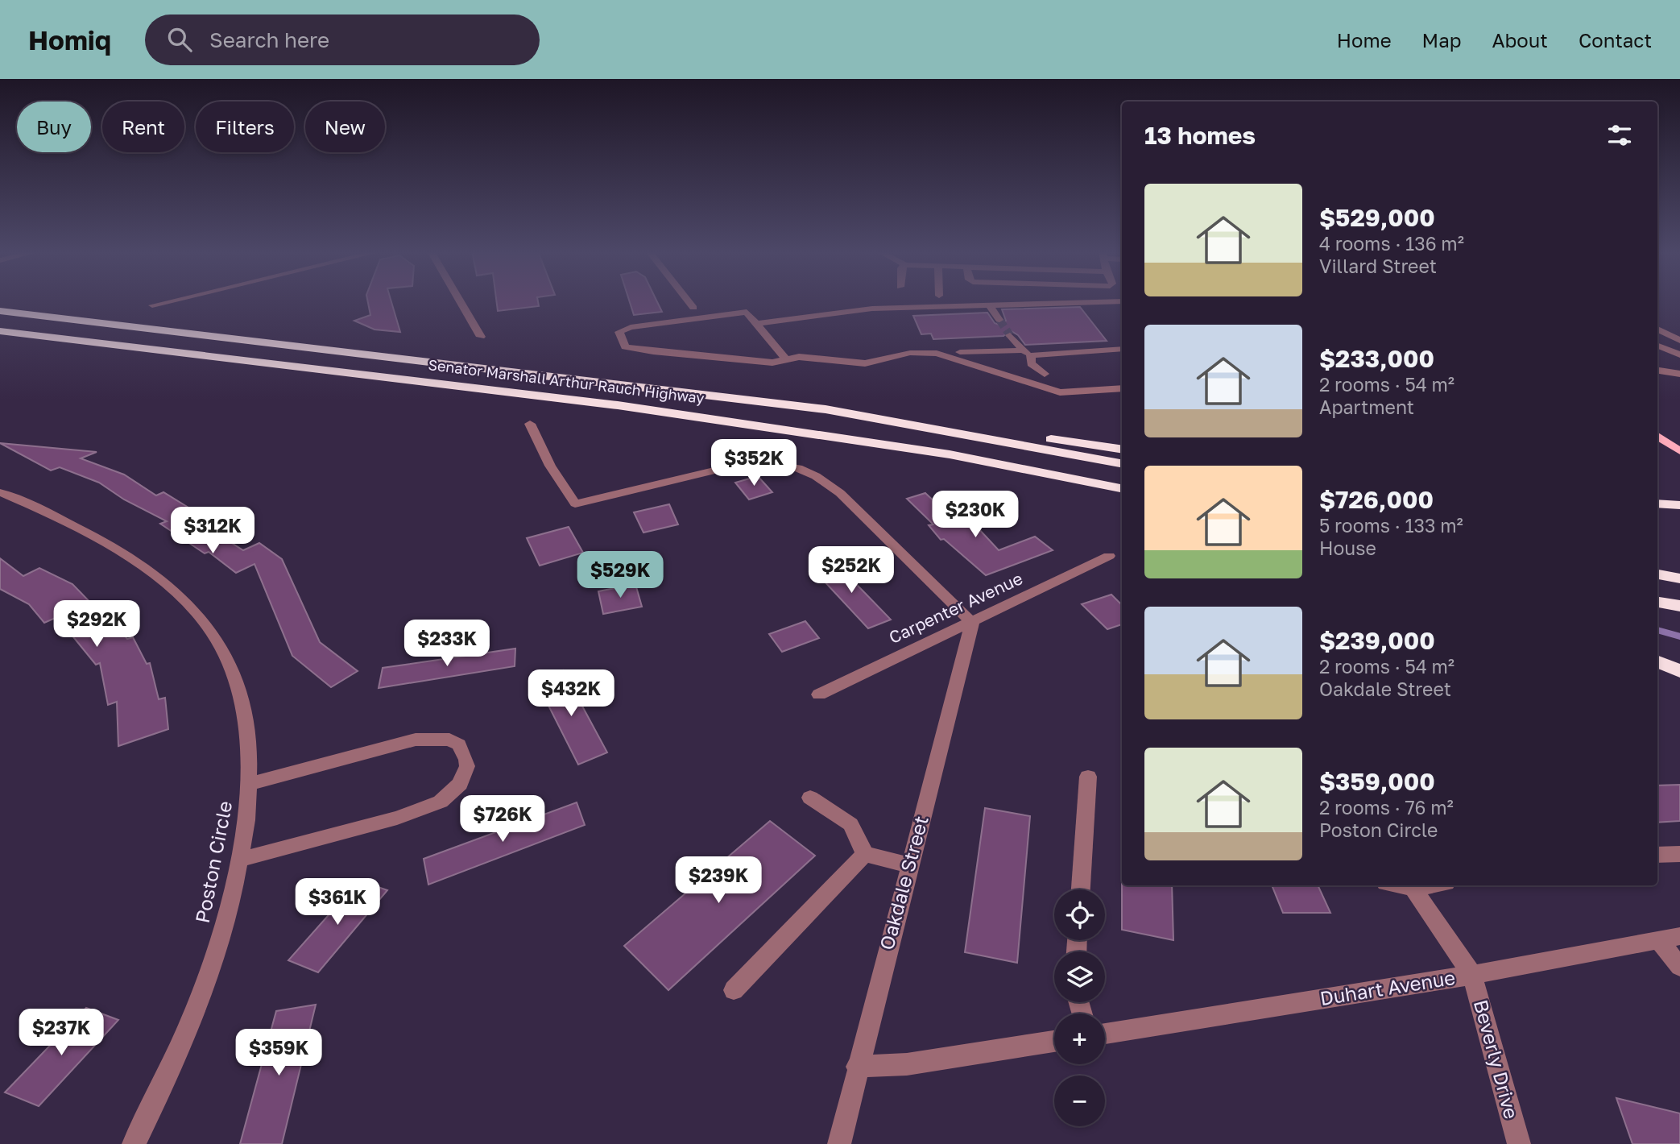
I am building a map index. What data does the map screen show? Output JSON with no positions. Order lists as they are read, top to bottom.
{
  "streets": {
    "highway": ["Senator Marshall Arthur Rauch Highway"],
    "street": [
      "Carpenter Avenue",
      "Poston Circle",
      "Oakdale Street",
      "Duhart Avenue",
      "Beverly Drive"
    ]
  },
  "crossings": [
    ["Carpenter Avenue", "Oakdale Street"],
    ["Duhart Avenue", "Beverly Drive"]
  ],
  "page": {
    "header": "Homiq",
    "search": "Search here",
    "nav": [
      "Home",
      "Map",
      "About",
      "Contact"
    ],
    "chip": [
      "Buy",
      "Rent",
      "Filters",
      "New"
    ],
    "heading": "13 homes",
    "list": [
      {
        "name": "$529,000",
        "note": "4 rooms · 136 m² · Villard Street"
      },
      {
        "name": "$233,000",
        "note": "2 rooms · 54 m² · Apartment"
      },
      {
        "name": "$726,000",
        "note": "5 rooms · 133 m² · House"
      },
      {
        "name": "$239,000",
        "note": "2 rooms · 54 m² · Oakdale Street"
      },
      {
        "name": "$359,000",
        "note": "2 rooms · 76 m² · Poston Circle"
      }
    ],
    "price": [
      "$352K",
      "$230K",
      "$312K",
      "$252K",
      "$529K",
      "$292K",
      "$233K",
      "$432K",
      "$726K",
      "$239K",
      "$361K",
      "$237K",
      "$359K"
    ],
    "map_buttons": ["+", "−"]
  }
}
